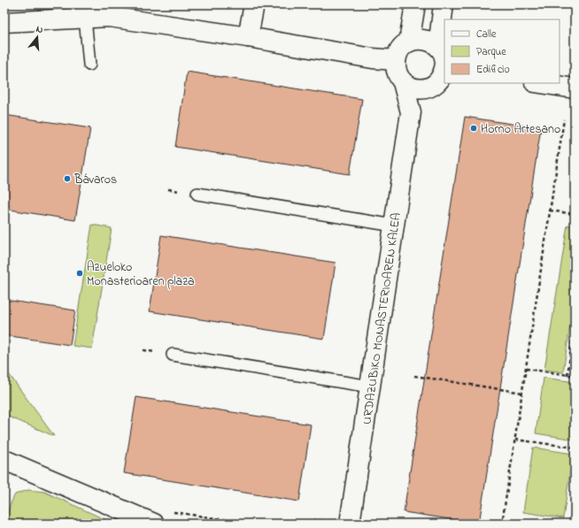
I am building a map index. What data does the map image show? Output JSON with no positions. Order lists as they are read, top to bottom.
{
  "streets": {
    "street": ["URDAZUBIKO MONASTERIOAREN KALEA"]
  },
  "places": ["Horno Artesano", "Bávaros", "Azueloko Monasterioaren plaza"],
  "legend": ["Calle", "Parque", "Edificio"],
  "north": "top"
}
